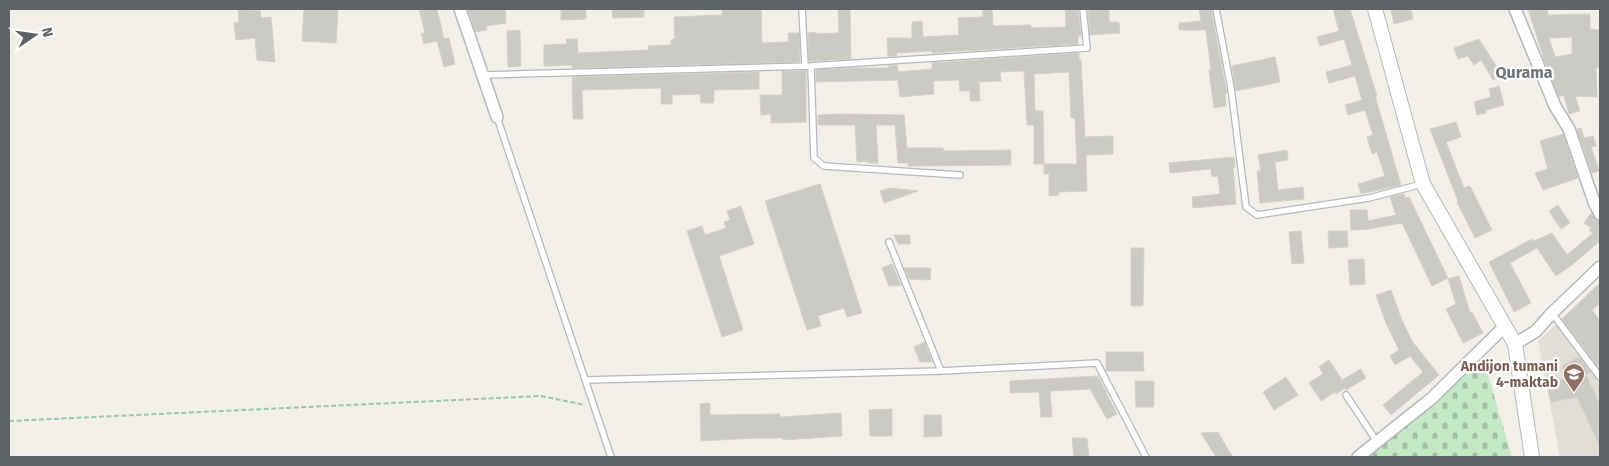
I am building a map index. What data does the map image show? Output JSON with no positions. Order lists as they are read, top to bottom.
{
  "districts": ["Qurama"],
  "places": {
    "school or university": ["Andijon tumani 4-maktab"]
  },
  "north": "right"
}
